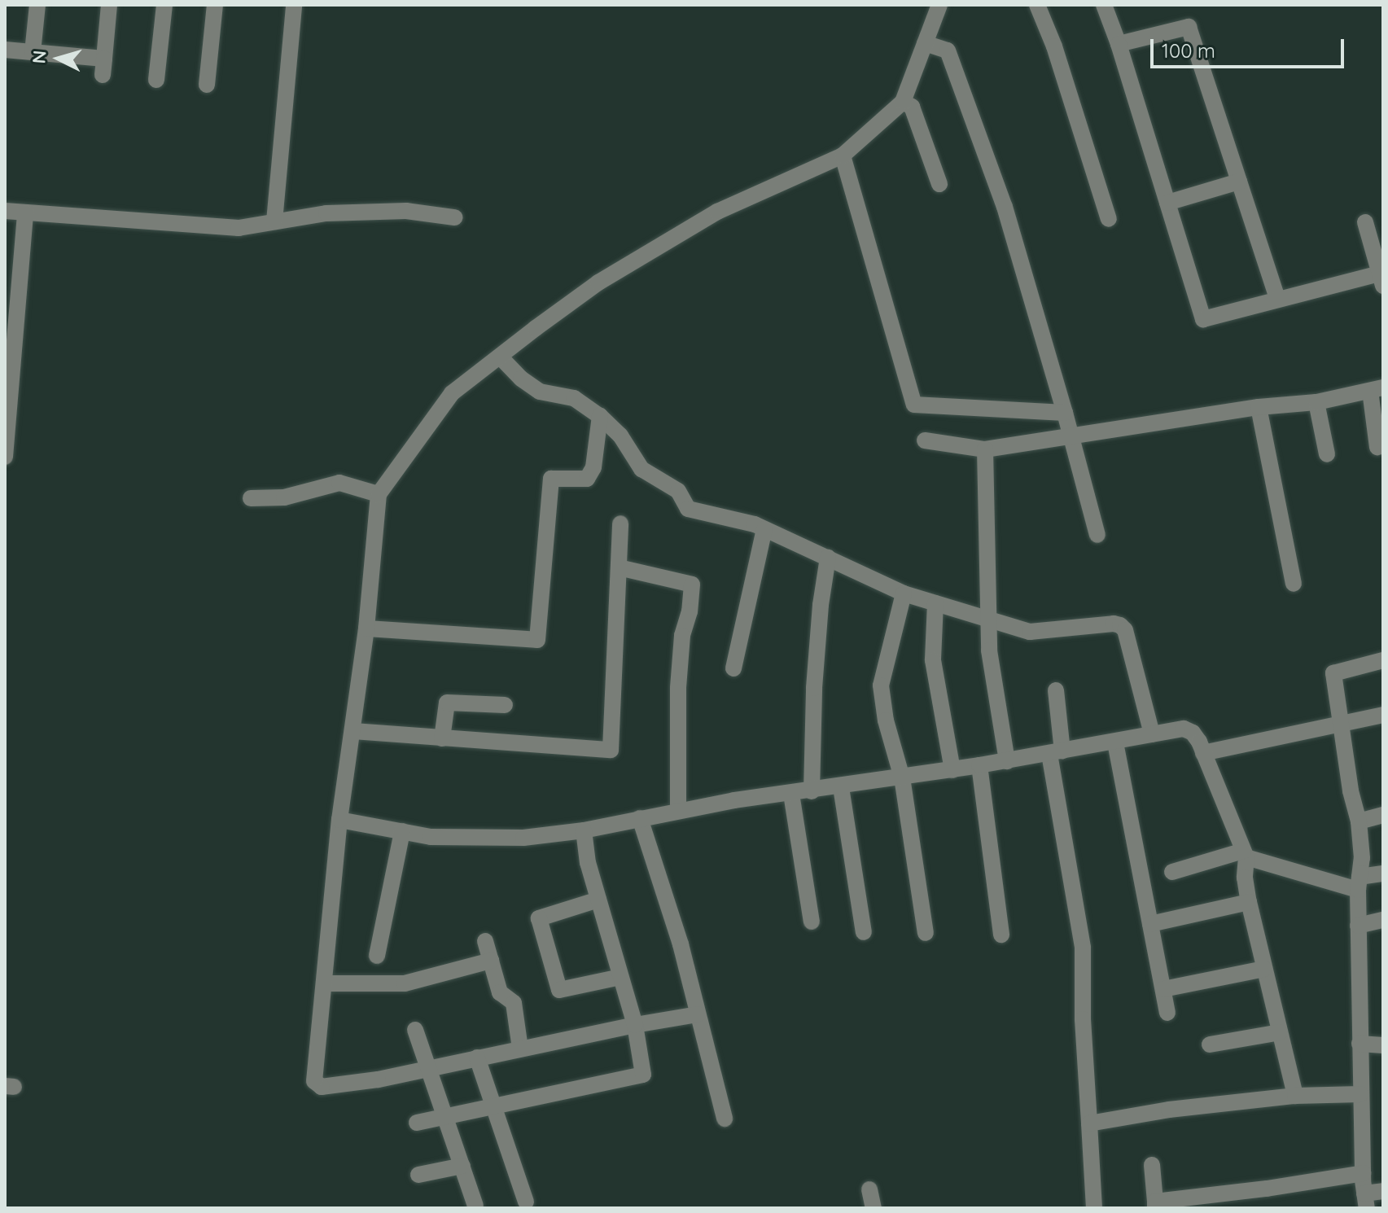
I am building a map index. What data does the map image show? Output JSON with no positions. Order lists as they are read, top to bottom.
{
  "scale_bar": "100 m",
  "north": "left"
}
